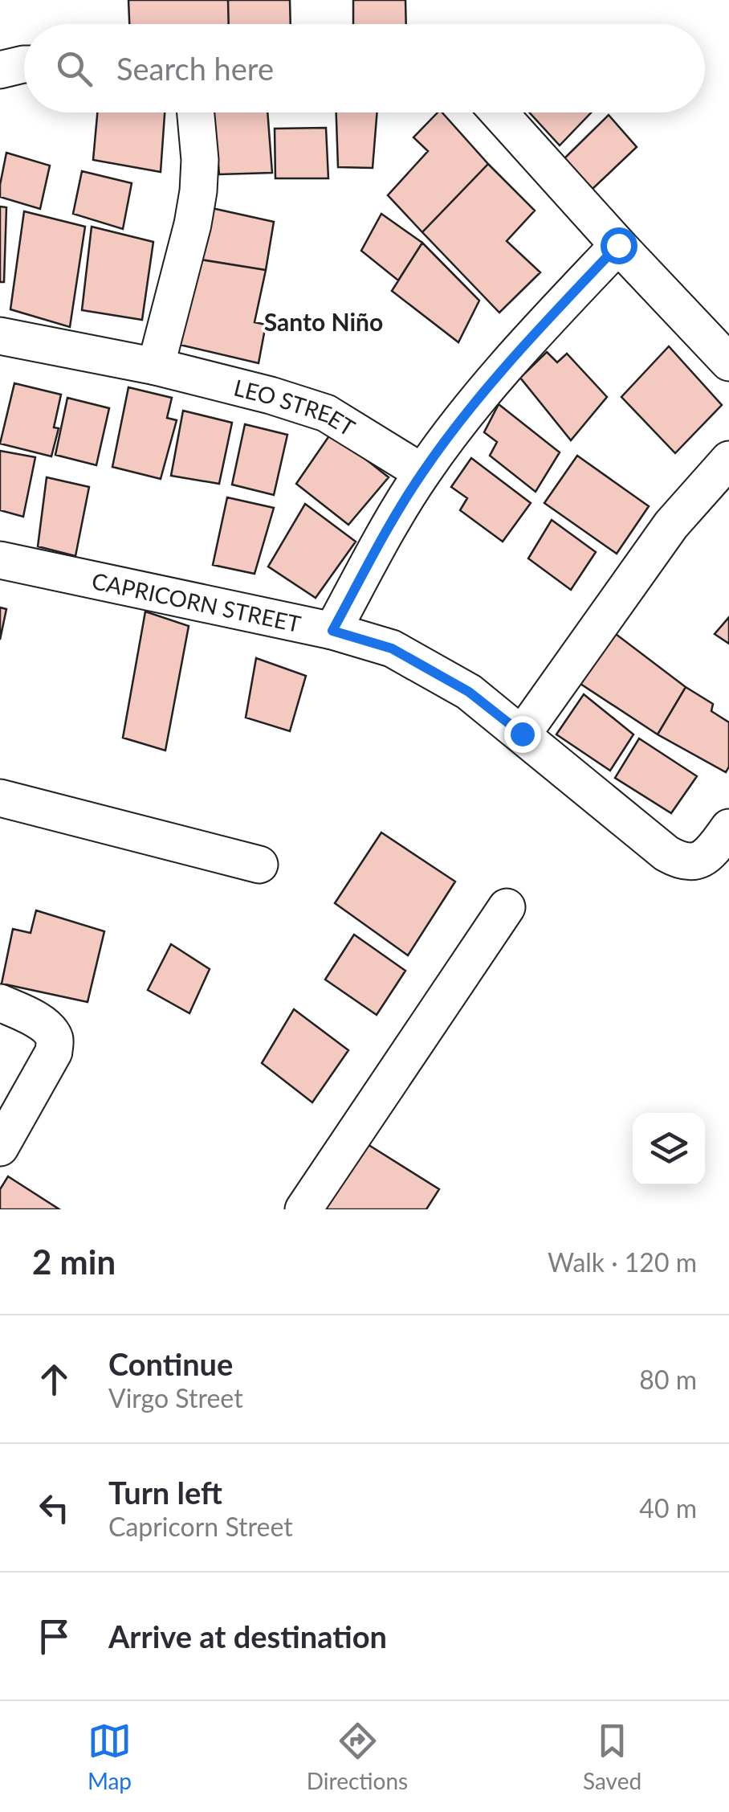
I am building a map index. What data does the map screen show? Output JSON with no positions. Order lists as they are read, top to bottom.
{
  "streets": {
    "street": ["LEO STREET", "CAPRICORN STREET"]
  },
  "districts": ["Santo Niño"],
  "page": {
    "search": "Search here",
    "heading": ["2 min", "Walk · 120 m"],
    "list": [
      ["Continue", "Virgo Street", "80 m"],
      ["Turn left", "Capricorn Street", "40 m"],
      "Arrive at destination"
    ],
    "nav": ["Map", "Directions", "Saved"]
  }
}
